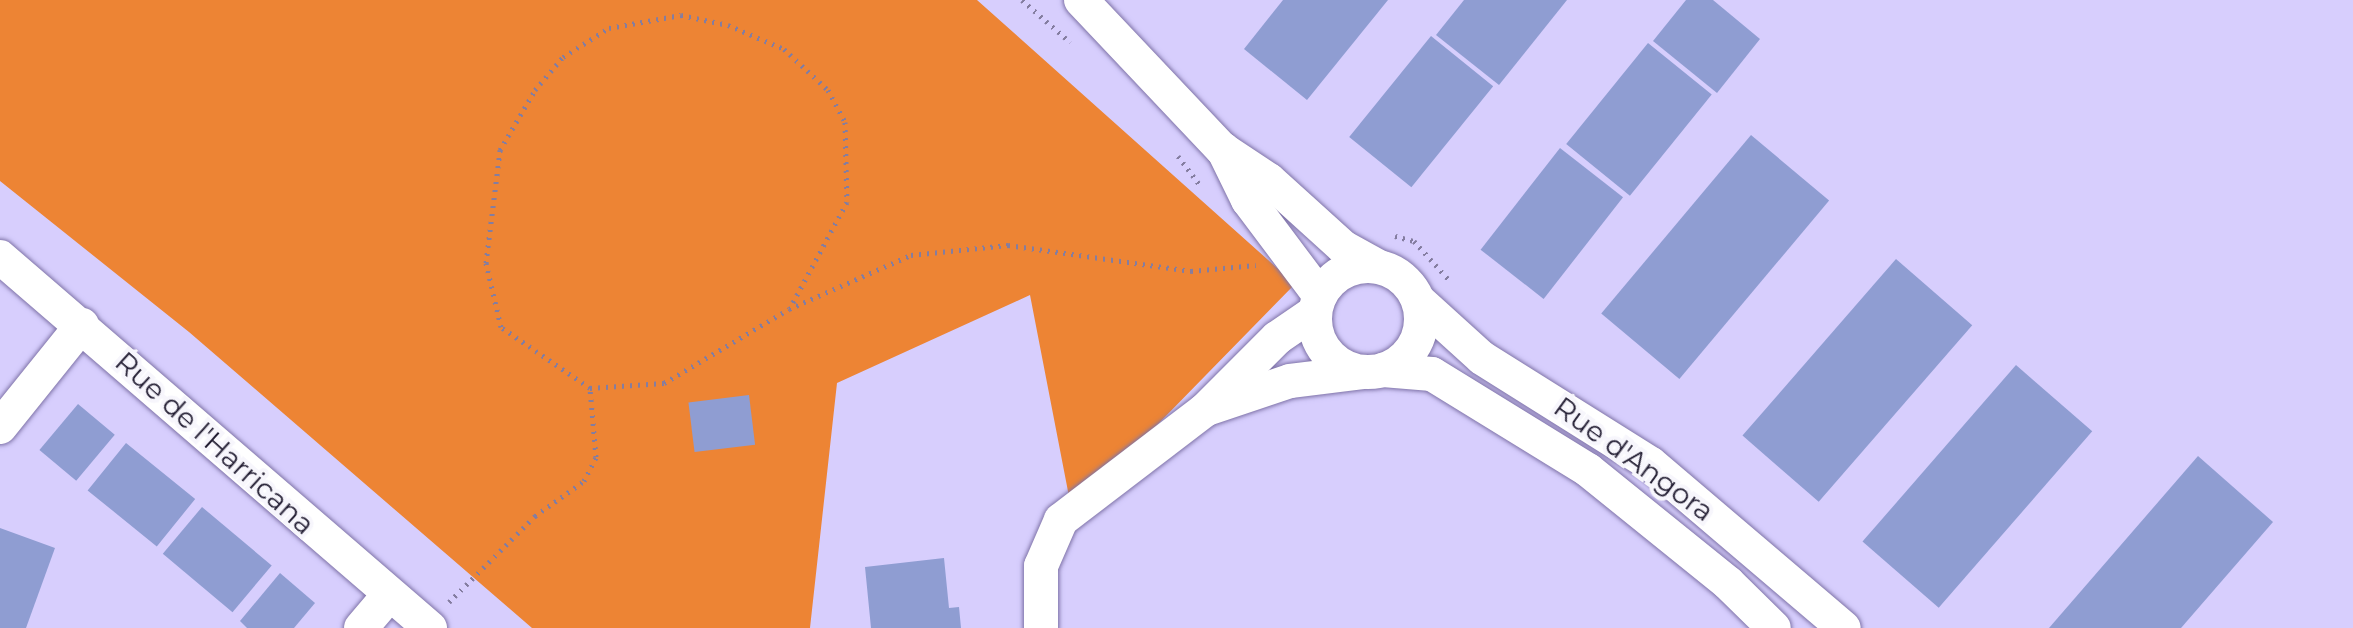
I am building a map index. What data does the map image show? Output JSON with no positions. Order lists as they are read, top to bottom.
{
  "streets": {
    "street": ["Rue de l'Harricana", "Rue d'Angora"]
  }
}
